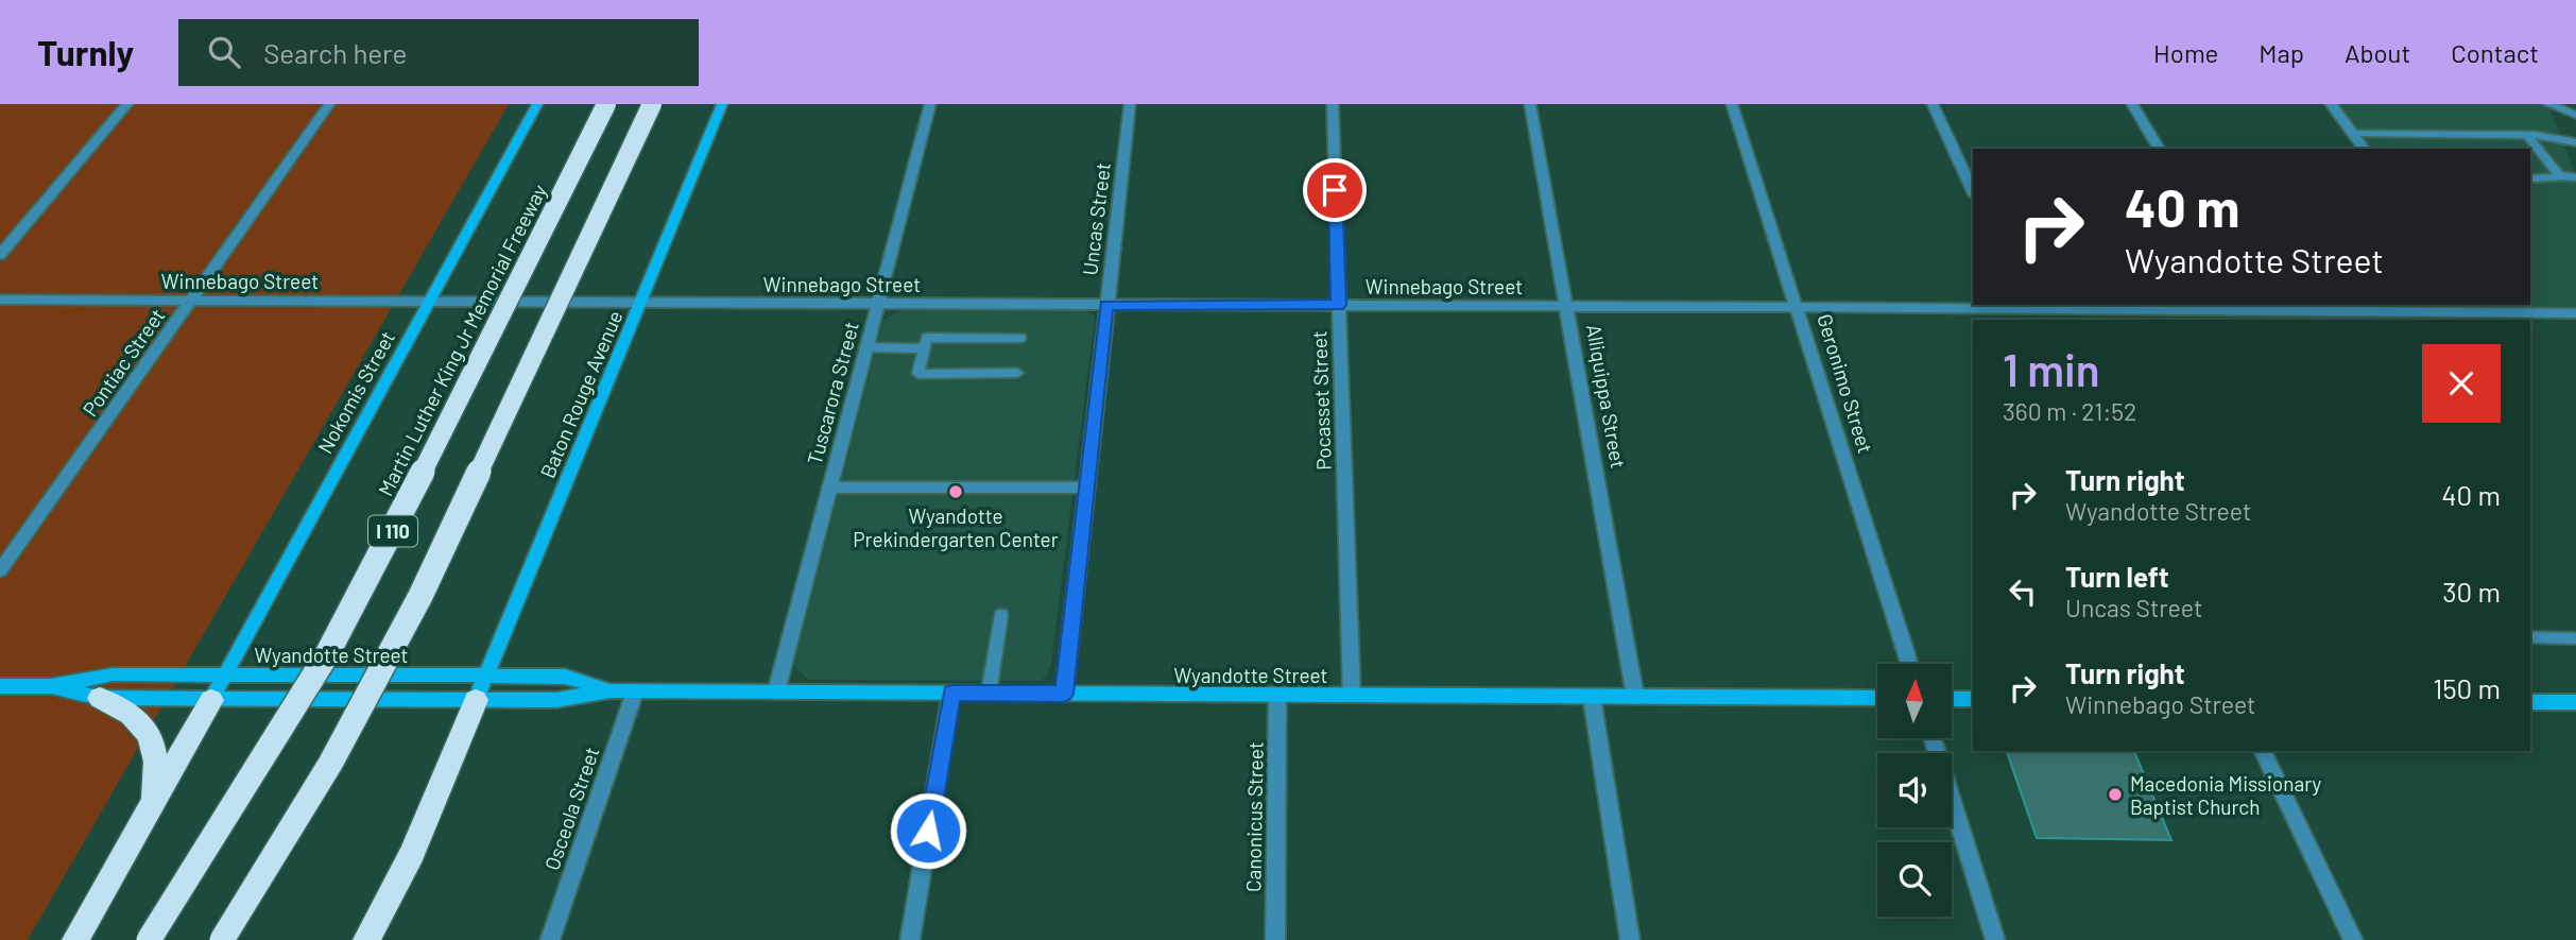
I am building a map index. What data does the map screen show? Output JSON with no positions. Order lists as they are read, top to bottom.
{
  "streets": {
    "highway": ["Martin Luther King Jr Memorial Freeway", "I 110"],
    "street": [
      "Uncas Street",
      "Winnebago Street",
      "Pontiac Street",
      "Geronimo Street",
      "Nokomis Street",
      "Tuscarora Street",
      "Baton Rouge Avenue",
      "Alliquippa Street",
      "Pocasset Street",
      "Wyandotte Street",
      "Osceola Street",
      "Canonicus Street"
    ]
  },
  "crossings": [
    ["Uncas Street", "Winnebago Street"],
    ["Uncas Street", "Wyandotte Street"],
    ["Winnebago Street", "Pontiac Street"],
    ["Winnebago Street", "Geronimo Street"],
    ["Winnebago Street", "Nokomis Street"],
    ["Winnebago Street", "Tuscarora Street"],
    ["Winnebago Street", "Baton Rouge Avenue"],
    ["Winnebago Street", "Alliquippa Street"],
    ["Winnebago Street", "Pocasset Street"],
    ["Nokomis Street", "Wyandotte Street"],
    ["Tuscarora Street", "Wyandotte Street"],
    ["Baton Rouge Avenue", "Wyandotte Street"],
    ["Alliquippa Street", "Wyandotte Street"],
    ["Pocasset Street", "Wyandotte Street"],
    ["Wyandotte Street", "Osceola Street"],
    ["Wyandotte Street", "Canonicus Street"]
  ],
  "places": ["Wyandotte Prekindergarten Center", "Macedonia Missionary Baptist Church"],
  "north": "top",
  "page": {
    "header": "Turnly",
    "search": "Search here",
    "nav": [
      "Home",
      "Map",
      "About",
      "Contact"
    ],
    "turn": ["40 m", "Wyandotte Street"],
    "heading": ["1 min", "360 m · 21:52"],
    "list": [
      {
        "name": "Turn right",
        "note": "Wyandotte Street",
        "value": "40 m"
      },
      {
        "name": "Turn left",
        "note": "Uncas Street",
        "value": "30 m"
      },
      {
        "name": "Turn right",
        "note": "Winnebago Street",
        "value": "150 m"
      }
    ]
  }
}
